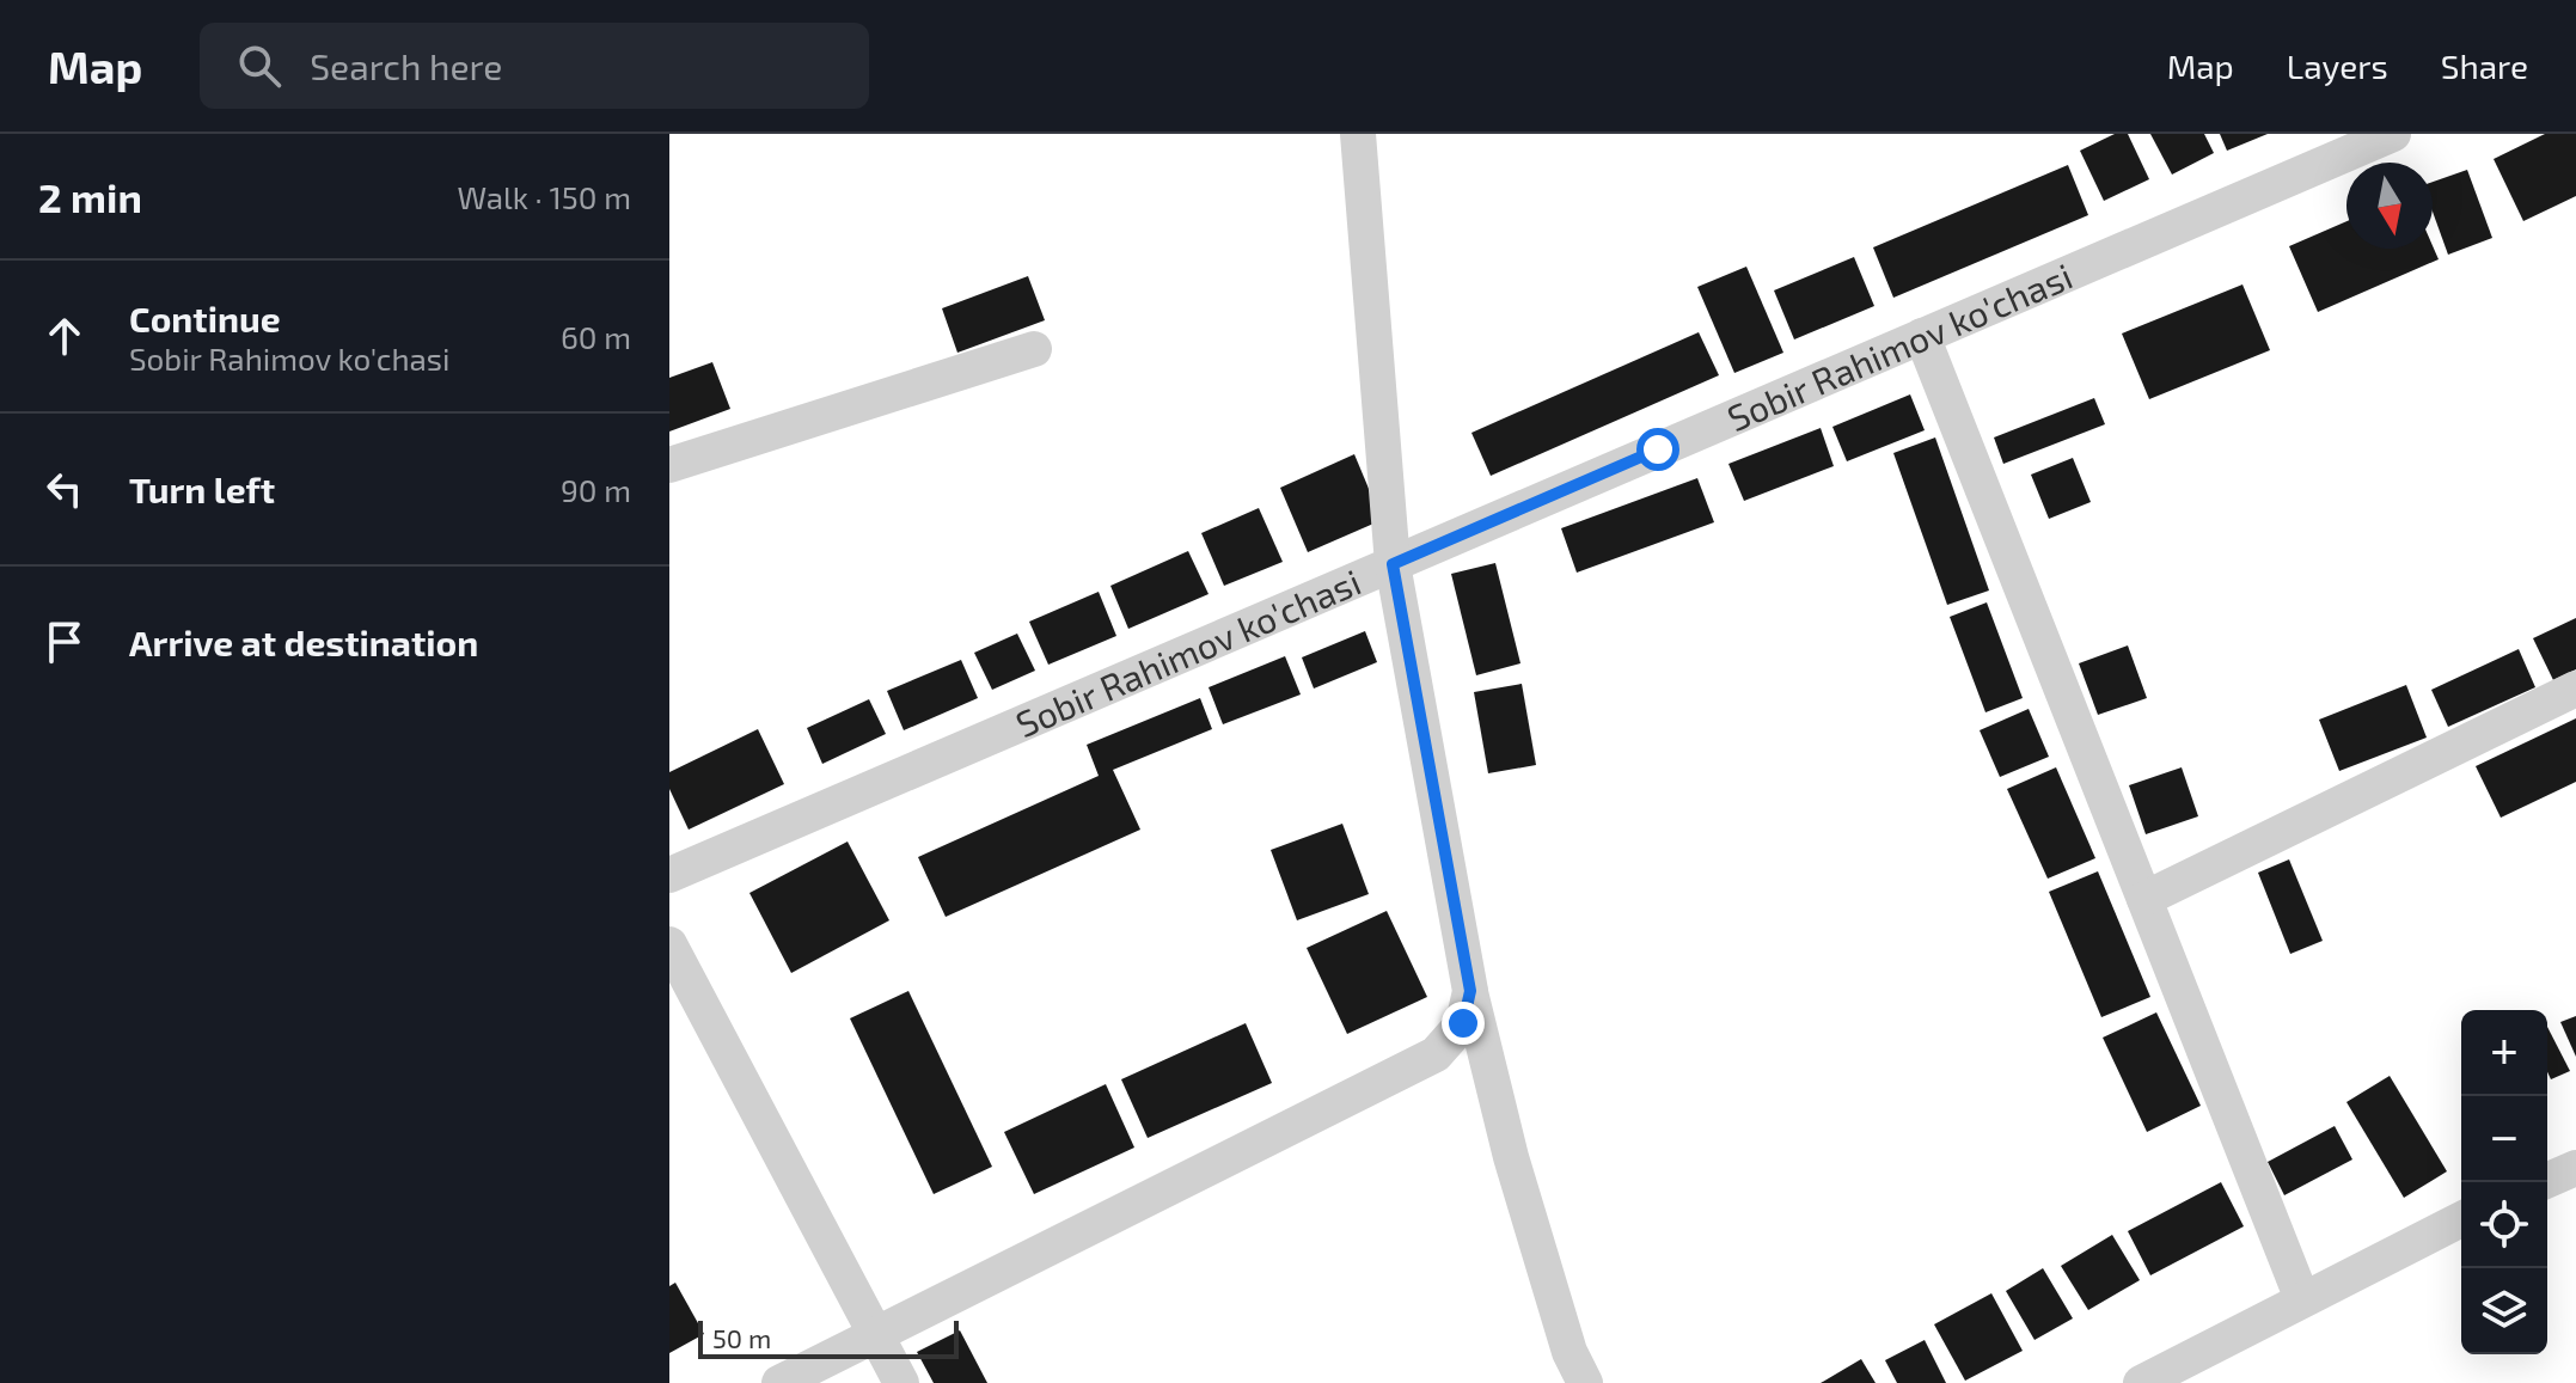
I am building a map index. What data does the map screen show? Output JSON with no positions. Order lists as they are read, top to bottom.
{
  "streets": {
    "street": ["Sobir Rahimov ko'chasi"]
  },
  "scale_bar": "50 m",
  "north": "bottom",
  "page": {
    "header": "Map",
    "search": "Search here",
    "nav": ["Map", "Layers", "Share"],
    "heading": ["2 min", "Walk · 150 m"],
    "list": [
      ["Continue", "Sobir Rahimov ko'chasi", "60 m"],
      ["Turn left", "90 m"],
      "Arrive at destination"
    ],
    "map_buttons": ["+", "−"],
    "scale": "50 m"
  }
}
